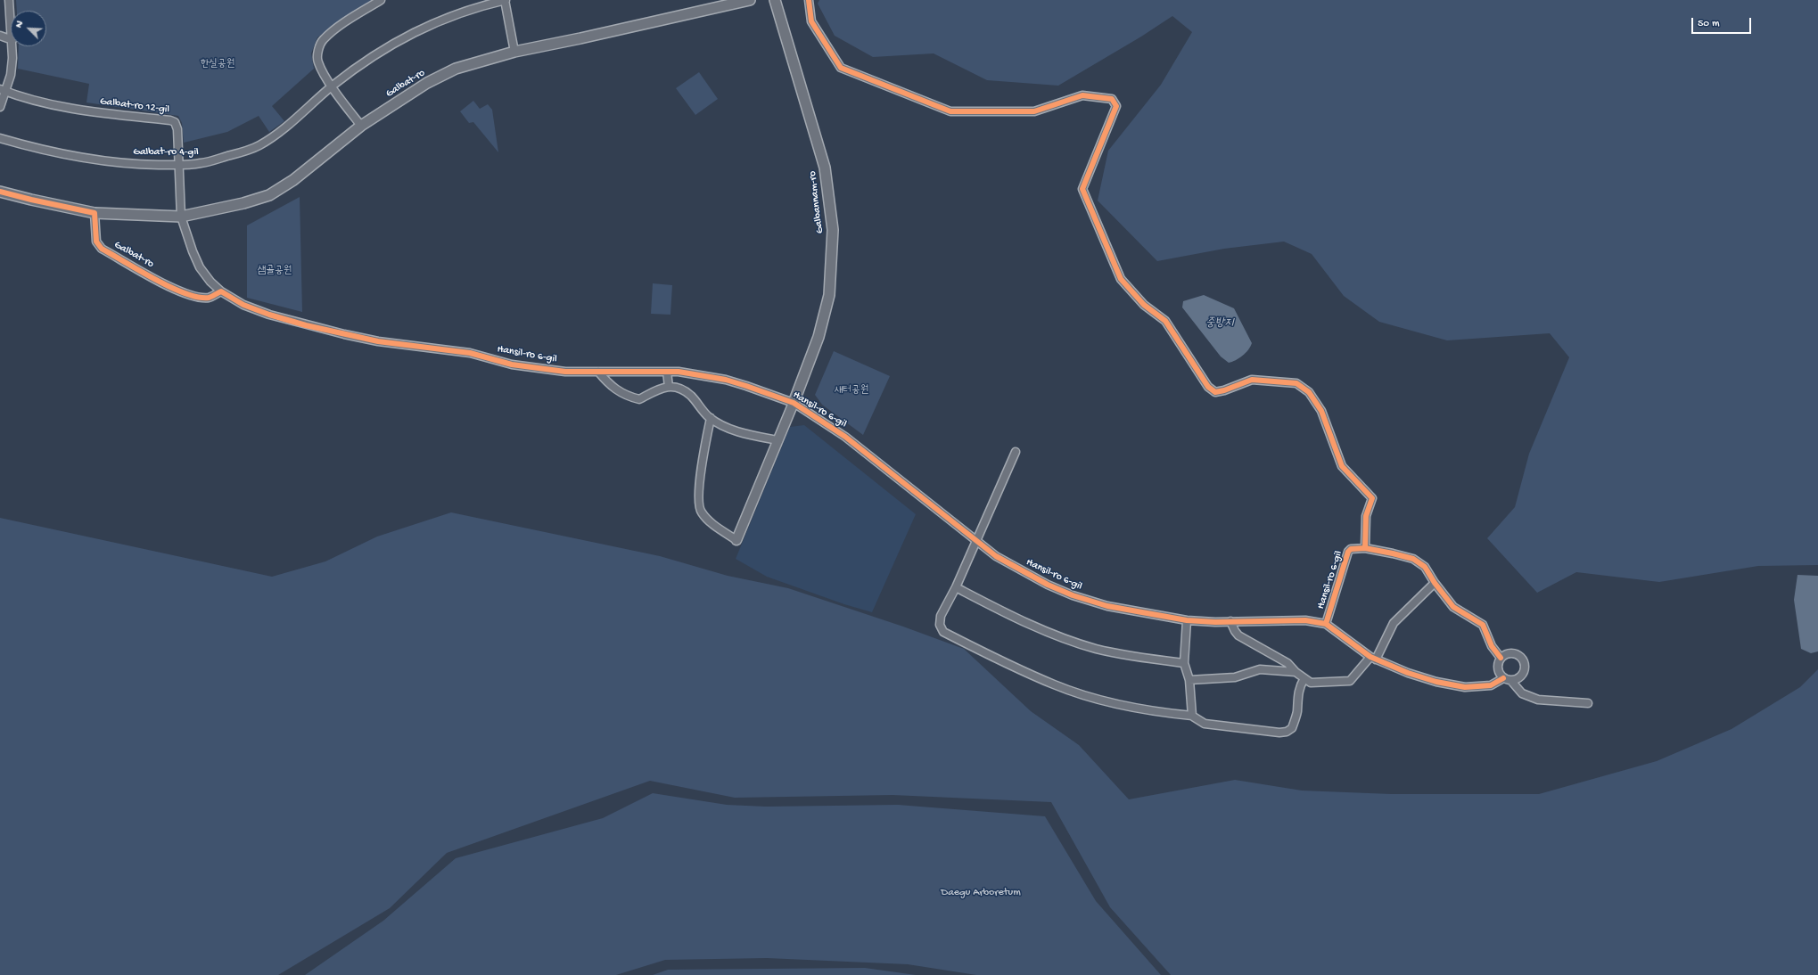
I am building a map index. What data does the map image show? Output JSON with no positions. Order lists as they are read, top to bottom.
{
  "streets": {
    "main road": ["Galbat-ro", "Galbannam-ro"],
    "street": ["Galbat-ro 12-gil", "Galbat-ro 4-gil", "Hansil-ro 6-gil"]
  },
  "crossings": [
    ["Galbat-ro", "Galbat-ro 12-gil"],
    ["Galbat-ro", "Hansil-ro 6-gil"],
    ["Galbat-ro 12-gil", "Galbat-ro 4-gil"],
    ["Galbat-ro 12-gil", "Hansil-ro 6-gil"],
    ["Galbannam-ro", "Hansil-ro 6-gil"]
  ],
  "water": ["중방지"],
  "parks": [
    "한실공원",
    "샘골공원",
    "새터공원",
    "Daegu Arboretum"
  ],
  "scale_bar": "50 m",
  "north": "top left"
}
